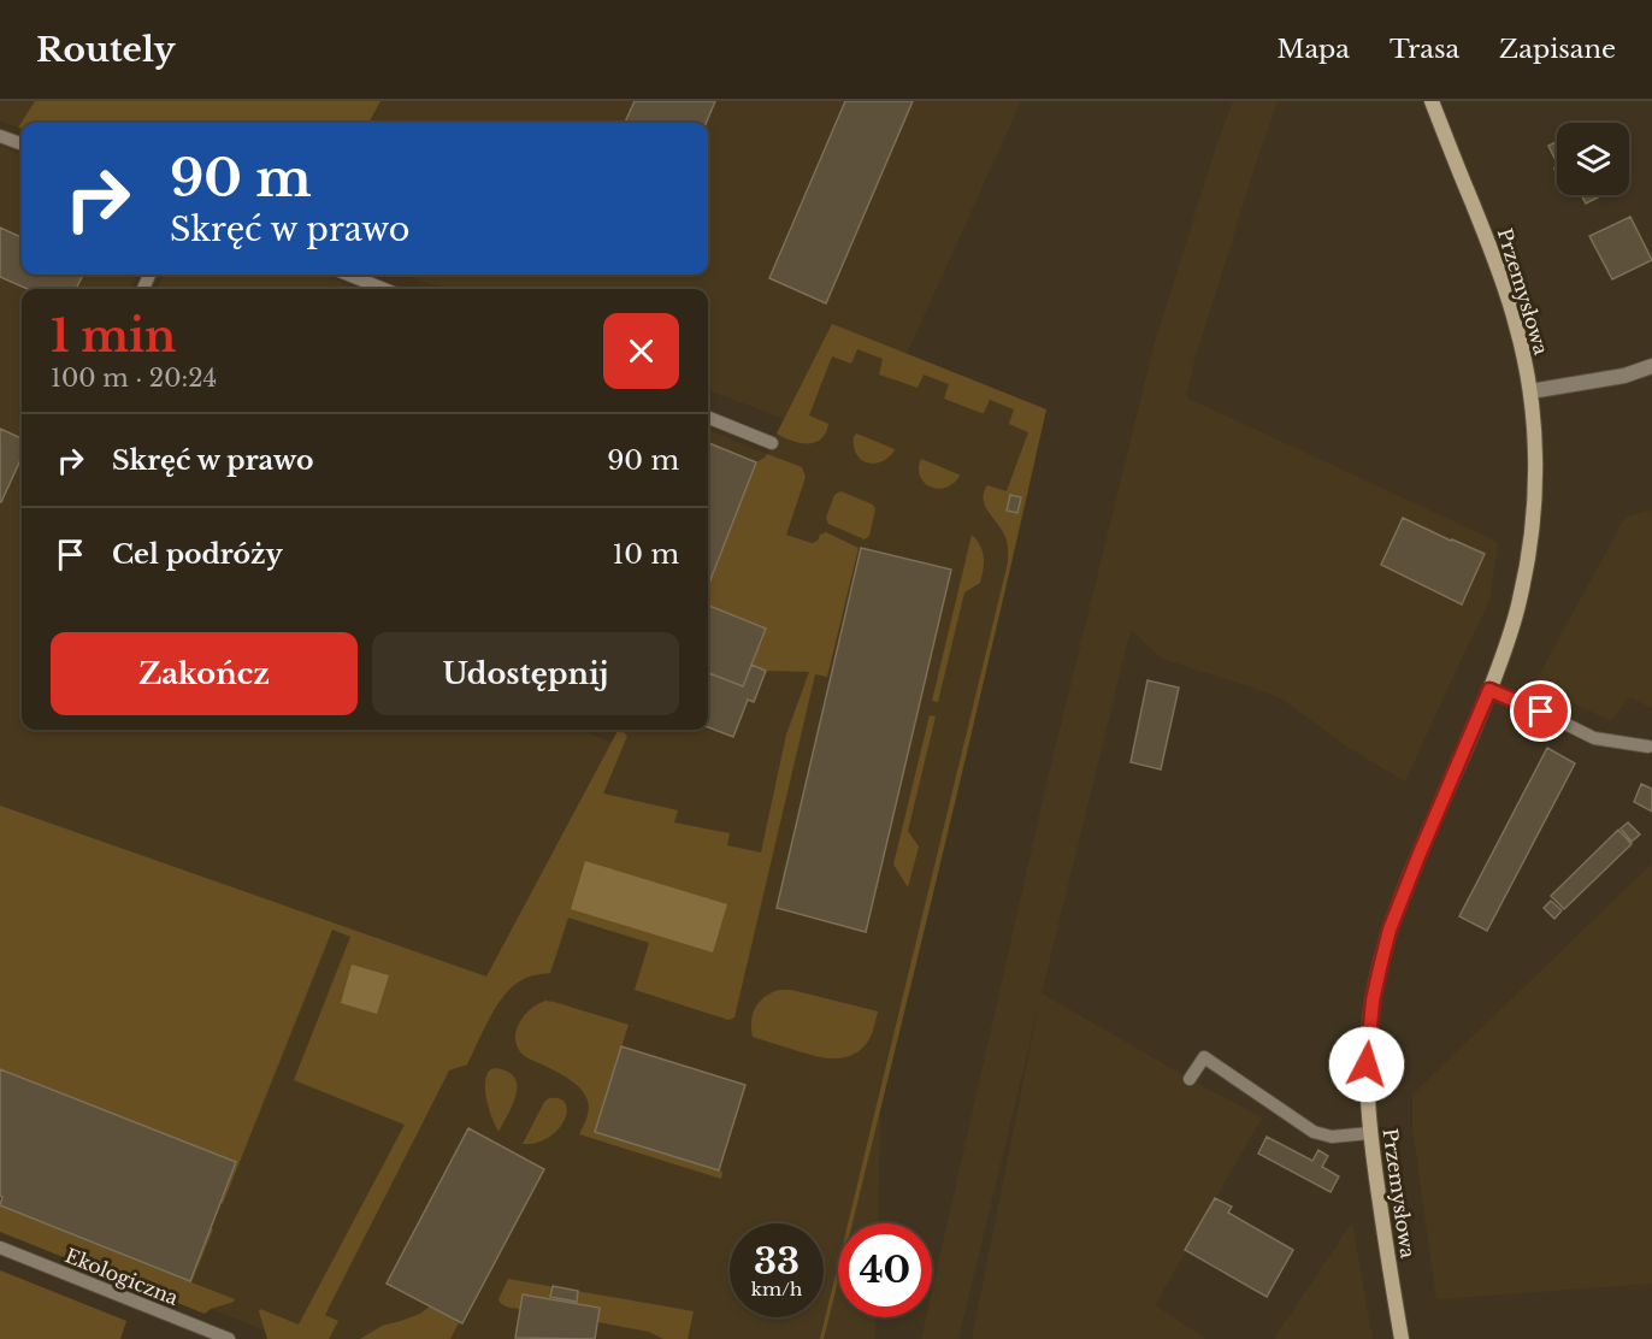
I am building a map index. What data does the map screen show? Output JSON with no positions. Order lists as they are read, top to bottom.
{
  "streets": {
    "street": ["Przemysłowa"],
    "lane": ["Ekologiczna"]
  },
  "page": {
    "header": "Routely",
    "nav": ["Mapa", "Trasa", "Zapisane"],
    "turn": ["90 m", "Skręć w prawo"],
    "heading": ["1 min", "100 m · 20:24"],
    "list": [
      {
        "name": "Skręć w prawo",
        "value": "90 m"
      },
      {
        "name": "Cel podróży",
        "value": "10 m"
      }
    ],
    "buttons": ["Zakończ", "Udostępnij"],
    "speed": "33 km/h",
    "limit": "40"
  }
}
